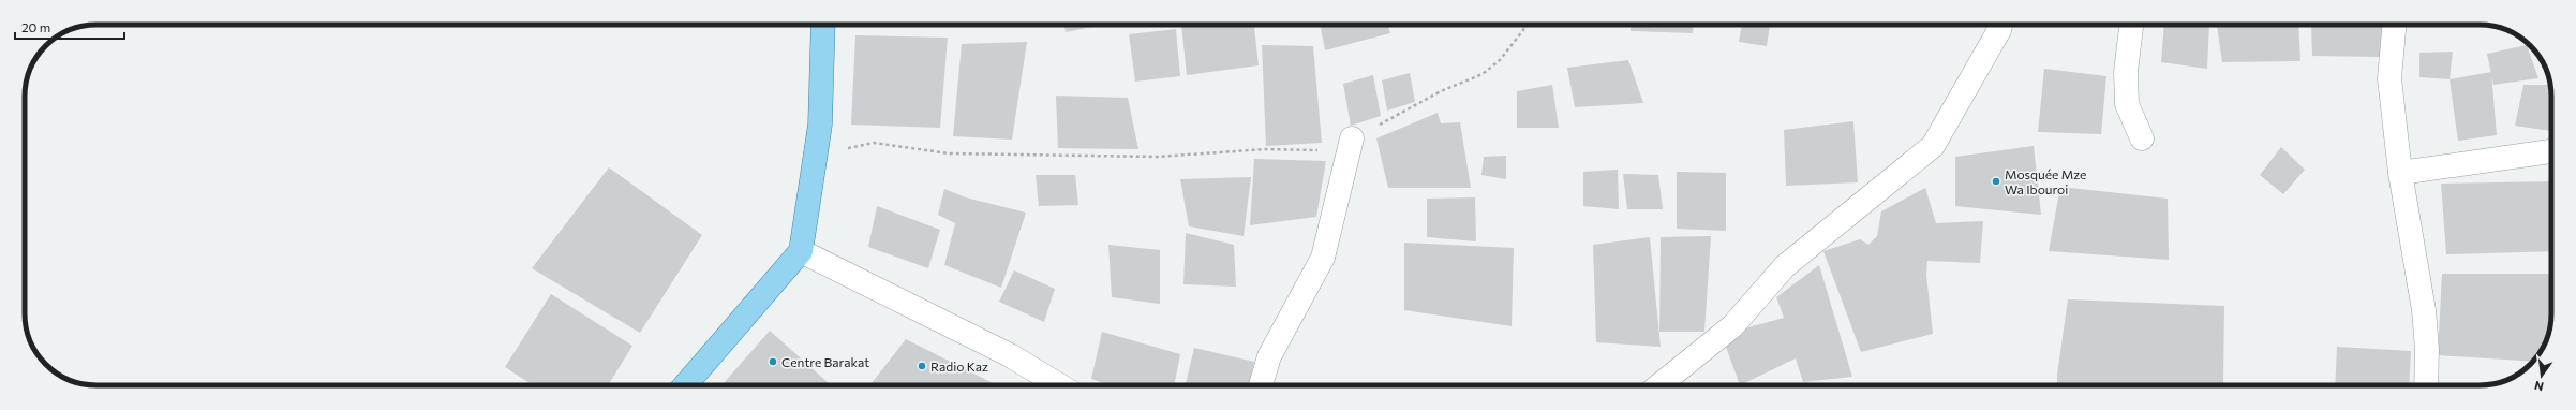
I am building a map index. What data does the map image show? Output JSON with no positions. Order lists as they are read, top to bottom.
{
  "places": ["Mosquée Mze Wa Ibouroi", "Centre Barakat", "Radio Kaz"],
  "scale_bar": "20 m",
  "north": "bottom"
}
